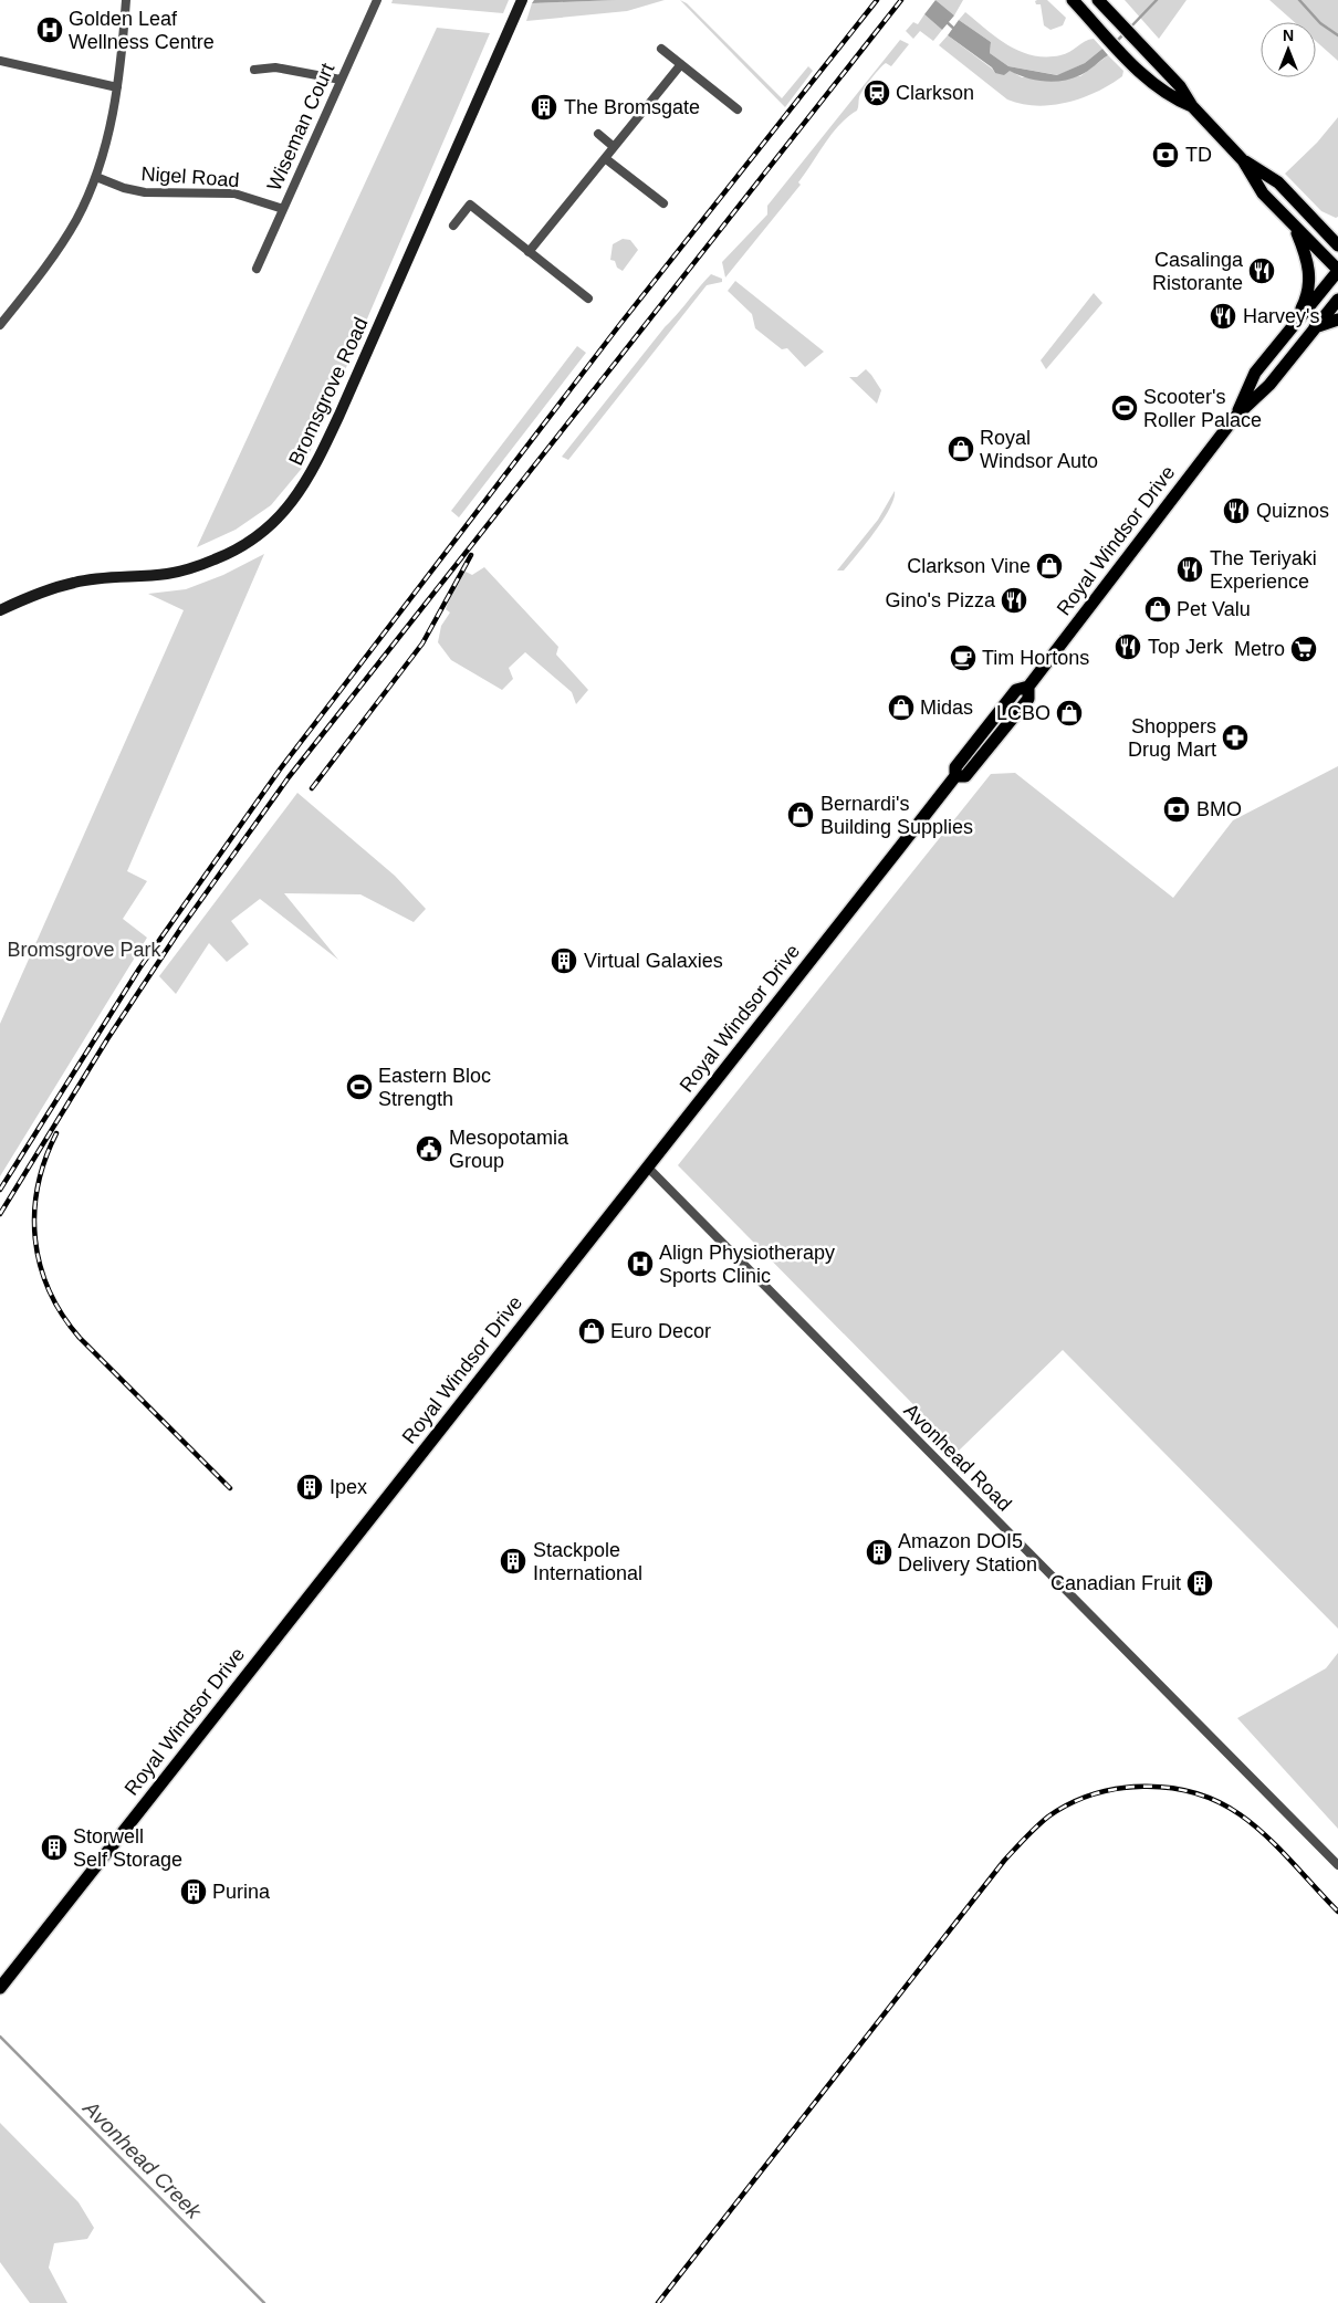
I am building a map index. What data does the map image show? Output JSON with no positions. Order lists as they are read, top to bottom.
{
  "streets": {
    "main road": ["Royal Windsor Drive"],
    "street": [
      "Wiseman Court",
      "Nigel Road",
      "Bromsgrove Road",
      "Avonhead Road"
    ]
  },
  "crossings": [
    ["Wiseman Court", "Nigel Road"],
    ["Royal Windsor Drive", "Avonhead Road"]
  ],
  "water": ["Avonhead Creek"],
  "parks": ["Bromsgrove Park"],
  "places": {
    "hospital": ["Golden Leaf Wellness Centre", "Align Physiotherapy Sports Clinic"],
    "station": ["Clarkson"],
    "building": [
      "The Bromsgate",
      "Virtual Galaxies",
      "Ipex",
      "Amazon DOI5 Delivery Station",
      "Stackpole International",
      "Canadian Fruit",
      "Storwell Self Storage",
      "Purina"
    ],
    "bank": ["TD", "BMO"],
    "restaurant": [
      "Casalinga Ristorante",
      "Harvey's",
      "Quiznos",
      "The Teriyaki Experience",
      "Gino's Pizza",
      "Top Jerk"
    ],
    "sports": ["Scooter's Roller Palace", "Eastern Bloc Strength"],
    "shop": [
      "Royal Windsor Auto",
      "Clarkson Vine",
      "Pet Valu",
      "Midas",
      "LCBO",
      "Bernardi's Building Supplies",
      "Euro Decor"
    ],
    "supermarket": ["Metro"],
    "cafe": ["Tim Hortons"],
    "pharmacy": ["Shoppers Drug Mart"],
    "public building": ["Mesopotamia Group"]
  },
  "north": "top"
}
